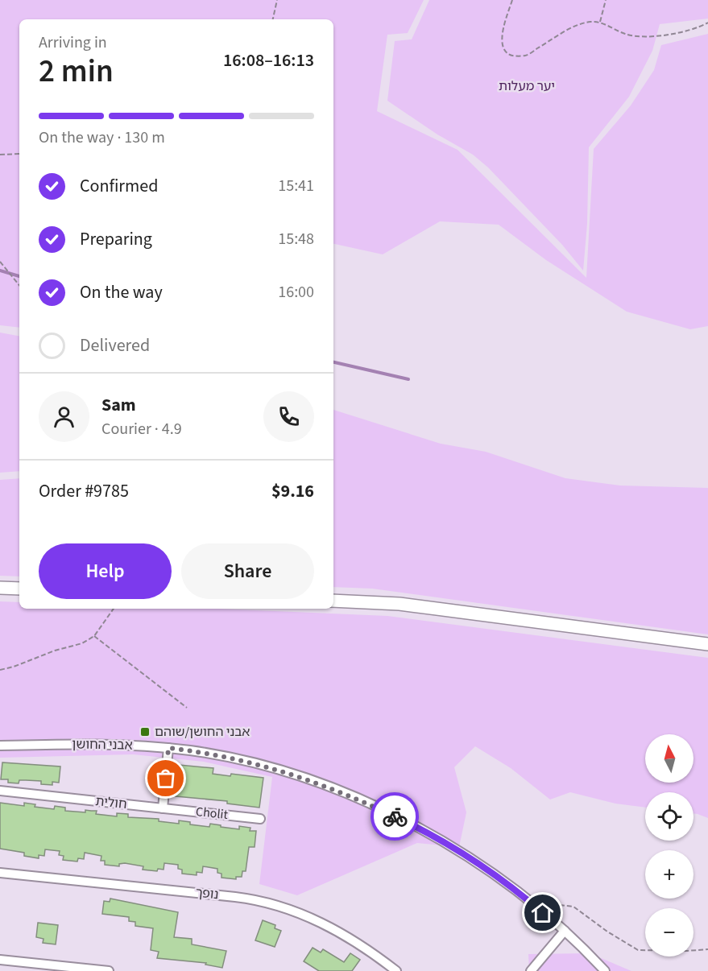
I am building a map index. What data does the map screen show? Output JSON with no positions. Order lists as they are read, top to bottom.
{
  "streets": {
    "street": [
      "אבני החושן",
      "חולית",
      "Cholit",
      "נופך"
    ]
  },
  "crossings": [
    ["חולית", "Cholit"]
  ],
  "parks": ["יער מעלות"],
  "places": {
    "transit": ["אבני החושן/שוהם"]
  },
  "north": "top",
  "page": {
    "heading": ["2 min", "Arriving in", "16:08–16:13"],
    "panel": [
      "Sam",
      "Courier · 4.9",
      "Order #9785",
      "$9.16"
    ],
    "bar": "On the way · 130 m",
    "list": [
      ["Confirmed", "15:41"],
      ["Preparing", "15:48"],
      ["On the way", "16:00"],
      "Delivered"
    ],
    "buttons": ["Help", "Share"],
    "map_buttons": ["+", "−"]
  }
}
